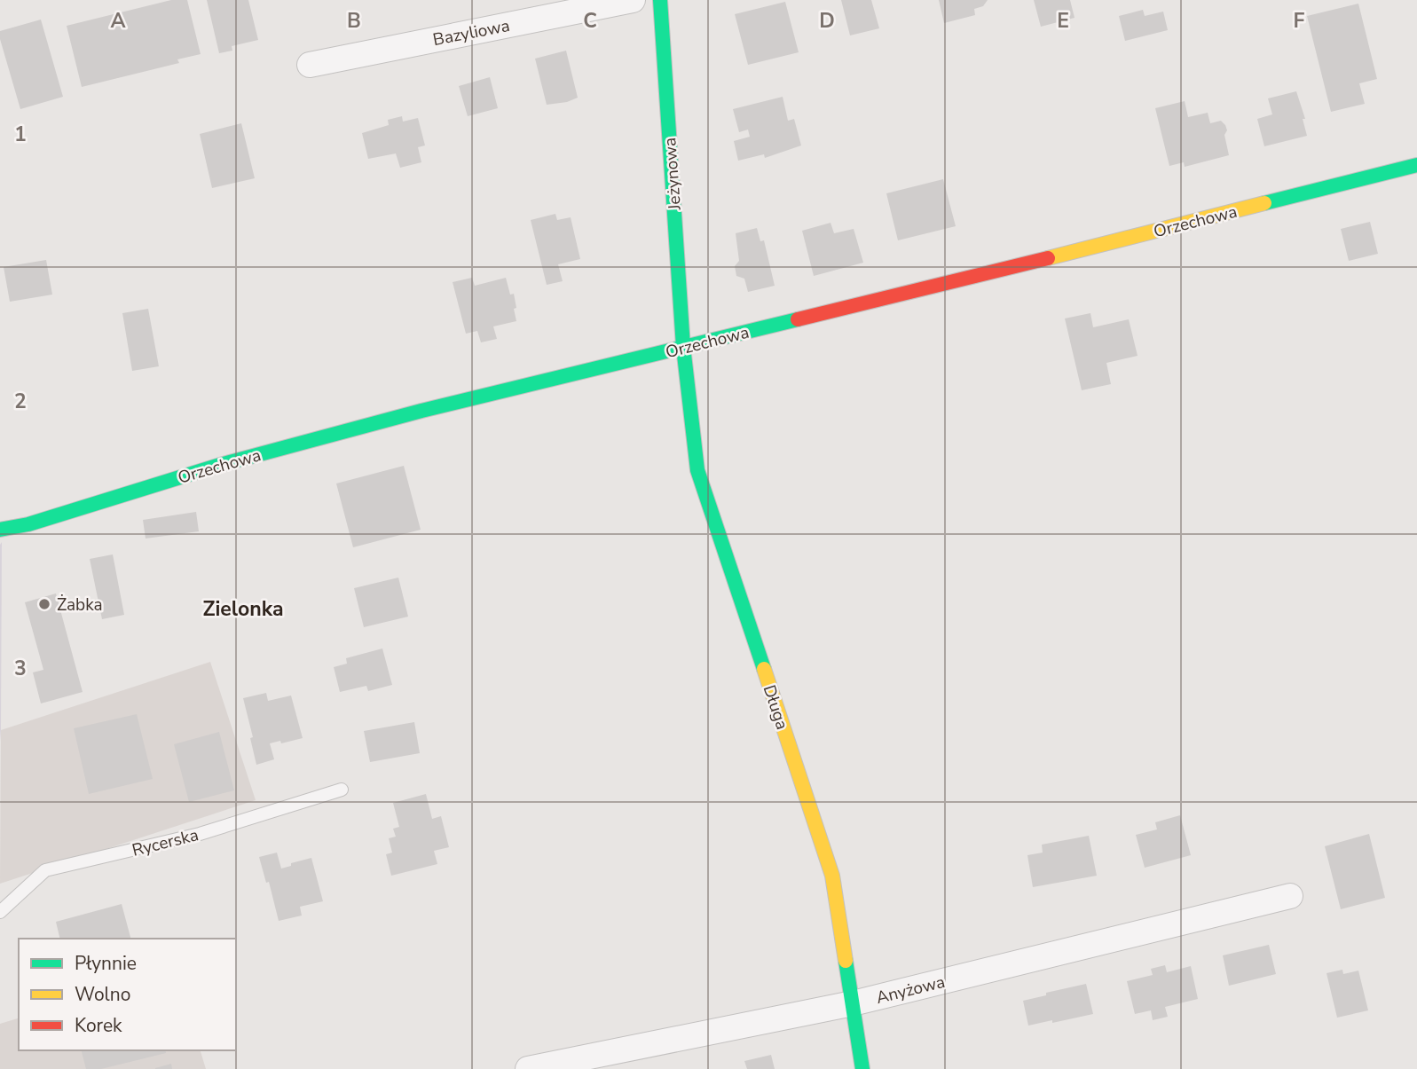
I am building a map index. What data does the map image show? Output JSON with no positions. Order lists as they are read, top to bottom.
{
  "streets": {
    "street": [
      "Bazyliowa",
      "Jeżynowa",
      "Orzechowa",
      "Długa",
      "Anyżowa"
    ],
    "lane": ["Rycerska"]
  },
  "crossings": [
    ["Jeżynowa", "Orzechowa"],
    ["Jeżynowa", "Długa"],
    ["Orzechowa", "Długa"],
    ["Długa", "Anyżowa"]
  ],
  "districts": ["Zielonka"],
  "places": ["Żabka"],
  "legend": ["Płynnie", "Wolno", "Korek"],
  "grid": {
    "columns": [
      "A",
      "B",
      "C",
      "D",
      "E",
      "F"
    ],
    "rows": ["1", "2", "3"]
  }
}
